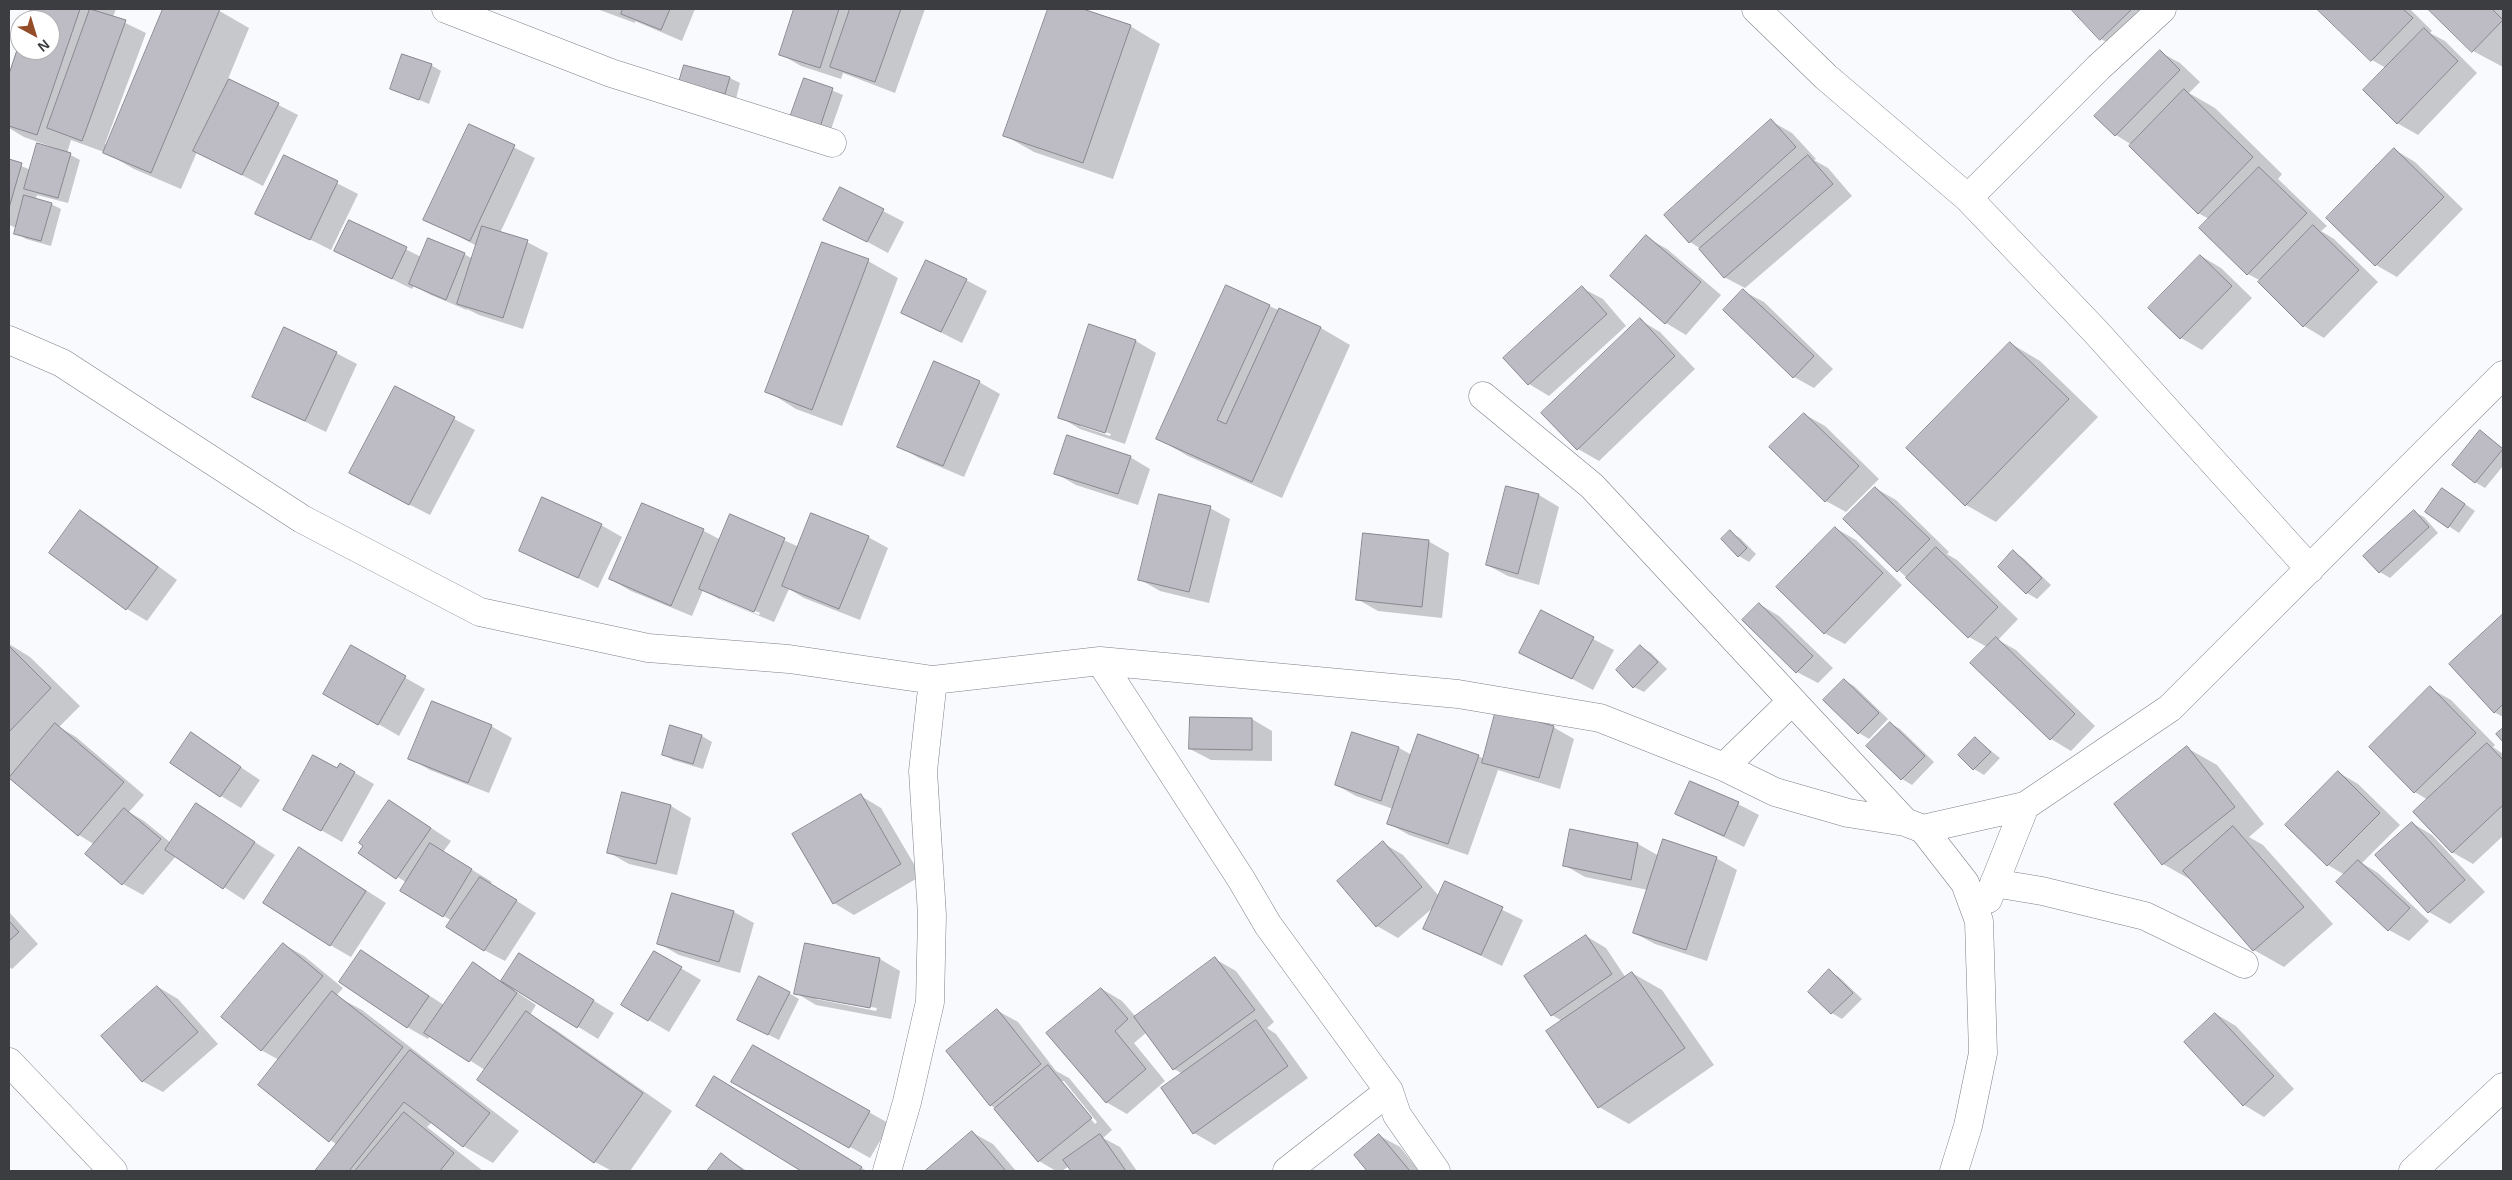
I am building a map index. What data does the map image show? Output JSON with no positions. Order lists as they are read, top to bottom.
{
  "north": "bottom right"
}
